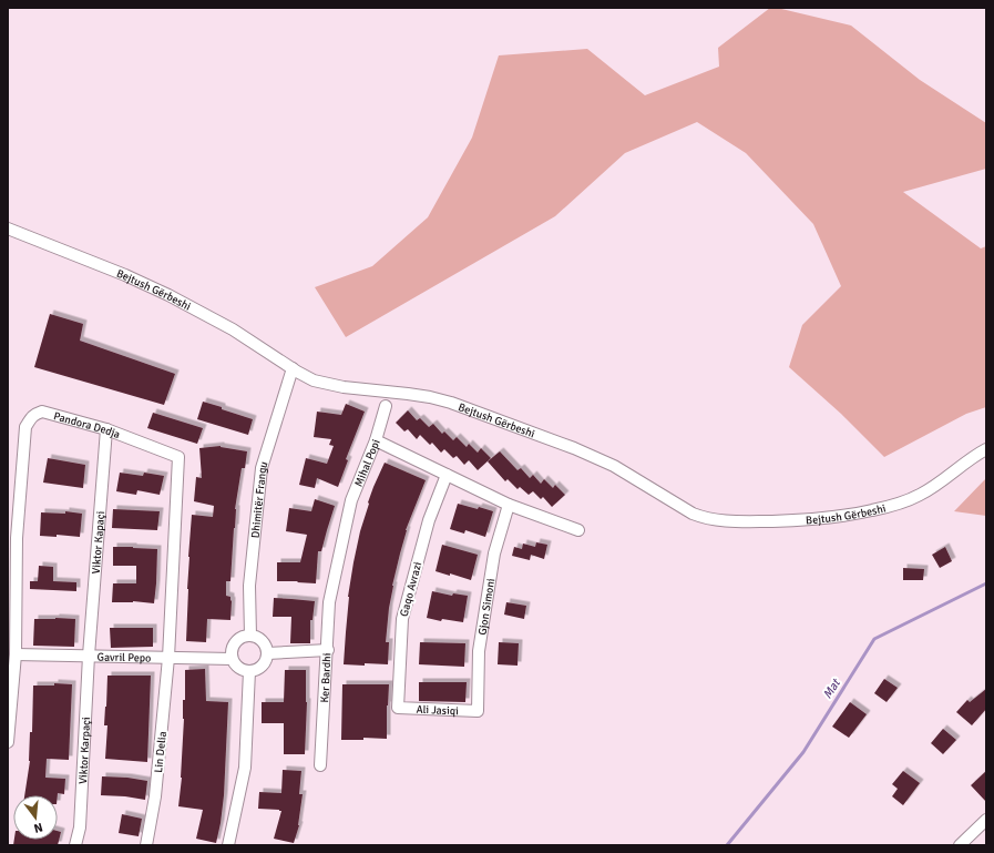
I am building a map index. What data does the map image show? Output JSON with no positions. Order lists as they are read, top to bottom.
{
  "streets": {
    "street": [
      "Bejtush Gërbeshi",
      "Pandora Dedja",
      "Mihal Popi",
      "Dhimitër Frangu",
      "Viktor Kapaçi",
      "Gaqo Avrazi",
      "Gjon Simoni",
      "Gavril Pepo",
      "Ker Bardhi",
      "Ali Jasiqi",
      "Viktor Karpaçi",
      "Lin Delia"
    ]
  },
  "crossings": [
    ["Bejtush Gërbeshi", "Dhimitër Frangu"],
    ["Pandora Dedja", "Viktor Kapaçi"],
    ["Pandora Dedja", "Gavril Pepo"],
    ["Pandora Dedja", "Lin Delia"],
    ["Mihal Popi", "Gaqo Avrazi"],
    ["Mihal Popi", "Gjon Simoni"],
    ["Mihal Popi", "Ker Bardhi"],
    ["Dhimitër Frangu", "Gavril Pepo"],
    ["Dhimitër Frangu", "Ker Bardhi"],
    ["Viktor Kapaçi", "Gavril Pepo"],
    ["Viktor Kapaçi", "Viktor Karpaçi"],
    ["Gaqo Avrazi", "Ali Jasiqi"],
    ["Gjon Simoni", "Ali Jasiqi"],
    ["Gavril Pepo", "Ker Bardhi"],
    ["Gavril Pepo", "Viktor Karpaçi"],
    ["Gavril Pepo", "Lin Delia"]
  ],
  "water": ["Mat"],
  "north": "bottom"
}
